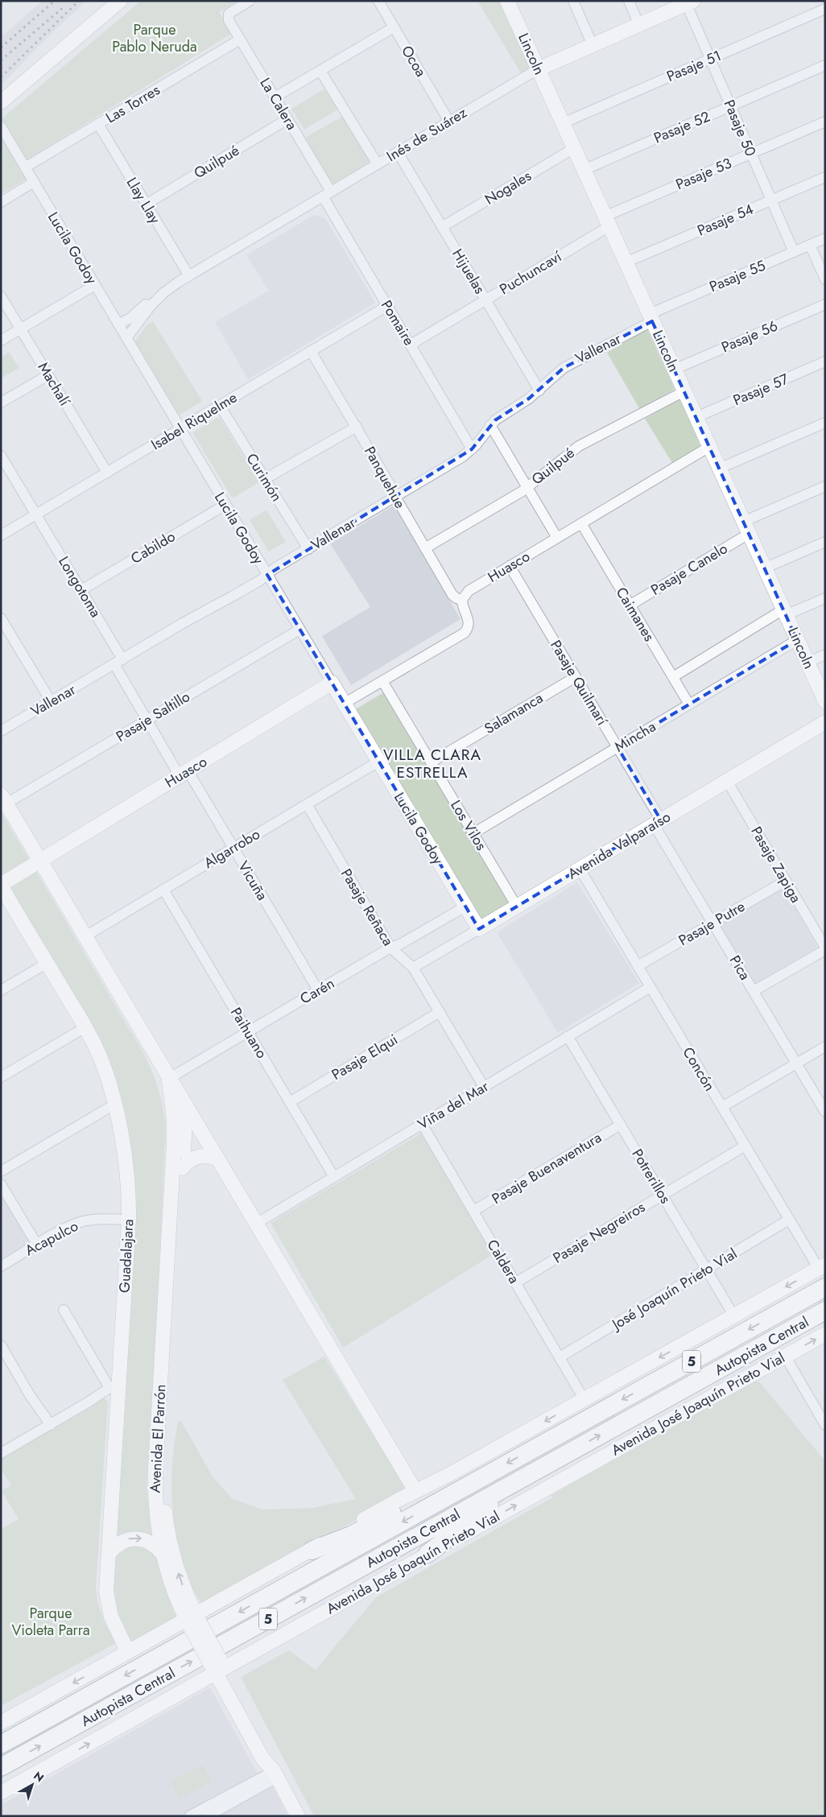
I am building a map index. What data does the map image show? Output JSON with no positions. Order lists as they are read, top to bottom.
{
  "streets": {
    "highway": ["Autopista Central", "5"],
    "main road": [
      "Lincoln",
      "Inés de Suárez",
      "Lucila Godoy",
      "Huasco",
      "Avenida Valparaíso",
      "Guadalajara",
      "Avenida José Joaquín Prieto Vial",
      "Avenida El Parrón"
    ],
    "street": [
      "Ocoa",
      "Pasaje 51",
      "Las Torres",
      "La Calera",
      "Pasaje 52",
      "Pasaje 50",
      "Quilpué",
      "Pasaje 53",
      "Nogales",
      "Llay Llay",
      "Pasaje 54",
      "Hijuelas",
      "Puchuncaví",
      "Pasaje 55",
      "Pomaire",
      "Pasaje 56",
      "Vallenar",
      "Machalí",
      "Pasaje 57",
      "Isabel Riquelme",
      "Curimón",
      "Panquehue",
      "Cabildo",
      "Pasaje Canelo",
      "Longotoma",
      "Caimanes",
      "Pasaje Quilmarí",
      "Salamanca",
      "Pasaje Saltillo",
      "Mincha",
      "Los Vilos",
      "Algarrobo",
      "Pasaje Zapiga",
      "Vicuña",
      "Pasaje Reñaca",
      "Pasaje Putre",
      "Pica",
      "Carén",
      "Paihuano",
      "Pasaje Elqui",
      "Concón",
      "Viña del Mar",
      "Pasaje Buenaventura",
      "Potrerillos",
      "Pasaje Negreiros",
      "Acapulco",
      "Caldera",
      "José Joaquín Prieto Vial"
    ]
  },
  "crossings": [
    ["Lincoln", "Pasaje 51"],
    ["Lincoln", "Pasaje 52"],
    ["Lincoln", "Inés de Suárez"],
    ["Lincoln", "Quilpué"],
    ["Lincoln", "Pasaje 53"],
    ["Lincoln", "Nogales"],
    ["Lincoln", "Pasaje 54"],
    ["Lincoln", "Puchuncaví"],
    ["Lincoln", "Pasaje 55"],
    ["Lincoln", "Pasaje 56"],
    ["Lincoln", "Vallenar"],
    ["Lincoln", "Pasaje 57"],
    ["Lincoln", "Huasco"],
    ["Lincoln", "Pasaje Canelo"],
    ["Lincoln", "Mincha"],
    ["Ocoa", "Inés de Suárez"],
    ["Pasaje 51", "Pasaje 50"],
    ["Las Torres", "La Calera"],
    ["Las Torres", "Llay Llay"],
    ["Las Torres", "Lucila Godoy"],
    ["La Calera", "Inés de Suárez"],
    ["La Calera", "Quilpué"],
    ["La Calera", "Pomaire"],
    ["Pasaje 52", "Pasaje 50"],
    ["Pasaje 50", "Inés de Suárez"],
    ["Pasaje 50", "Pasaje 53"],
    ["Pasaje 50", "Pasaje 54"],
    ["Pasaje 50", "Pasaje 55"],
    ["Inés de Suárez", "Llay Llay"],
    ["Inés de Suárez", "Lucila Godoy"],
    ["Inés de Suárez", "Hijuelas"],
    ["Inés de Suárez", "Pomaire"],
    ["Quilpué", "Llay Llay"],
    ["Quilpué", "Panquehue"],
    ["Pasaje 53", "Puchuncaví"],
    ["Nogales", "Hijuelas"],
    ["Lucila Godoy", "Vallenar"],
    ["Lucila Godoy", "Isabel Riquelme"],
    ["Lucila Godoy", "Cabildo"],
    ["Lucila Godoy", "Huasco"],
    ["Lucila Godoy", "Pasaje Saltillo"],
    ["Lucila Godoy", "Avenida Valparaíso"],
    ["Lucila Godoy", "Algarrobo"],
    ["Lucila Godoy", "Carén"],
    ["Hijuelas", "Puchuncaví"],
    ["Hijuelas", "Vallenar"],
    ["Puchuncaví", "Pomaire"],
    ["Pasaje 55", "Vallenar"],
    ["Pomaire", "Vallenar"],
    ["Pomaire", "Isabel Riquelme"],
    ["Vallenar", "Curimón"],
    ["Vallenar", "Panquehue"],
    ["Vallenar", "Longotoma"],
    ["Machalí", "Isabel Riquelme"],
    ["Isabel Riquelme", "Curimón"],
    ["Isabel Riquelme", "Panquehue"],
    ["Isabel Riquelme", "Longotoma"],
    ["Panquehue", "Huasco"],
    ["Cabildo", "Longotoma"],
    ["Huasco", "Longotoma"],
    ["Huasco", "Caimanes"],
    ["Huasco", "Pasaje Quilmarí"],
    ["Huasco", "Vicuña"],
    ["Huasco", "Guadalajara"],
    ["Pasaje Canelo", "Caimanes"],
    ["Longotoma", "Pasaje Saltillo"],
    ["Longotoma", "Vicuña"],
    ["Caimanes", "Mincha"],
    ["Pasaje Quilmarí", "Salamanca"],
    ["Pasaje Quilmarí", "Mincha"],
    ["Pasaje Quilmarí", "Avenida Valparaíso"],
    ["Pasaje Quilmarí", "Pica"],
    ["Salamanca", "Los Vilos"],
    ["Mincha", "Los Vilos"],
    ["Los Vilos", "Avenida Valparaíso"],
    ["Avenida Valparaíso", "Pasaje Zapiga"],
    ["Avenida Valparaíso", "Pasaje Reñaca"],
    ["Avenida Valparaíso", "Pica"],
    ["Avenida Valparaíso", "Concón"],
    ["Algarrobo", "Vicuña"],
    ["Algarrobo", "Pasaje Reñaca"],
    ["Algarrobo", "Paihuano"],
    ["Pasaje Zapiga", "Pasaje Putre"],
    ["Vicuña", "Carén"],
    ["Pasaje Reñaca", "Carén"],
    ["Pasaje Reñaca", "Pasaje Elqui"],
    ["Pasaje Reñaca", "Viña del Mar"],
    ["Pasaje Putre", "Pica"],
    ["Pasaje Putre", "Concón"],
    ["Carén", "Paihuano"],
    ["Carén", "Avenida El Parrón"],
    ["Paihuano", "Pasaje Elqui"],
    ["Paihuano", "Viña del Mar"],
    ["Concón", "Viña del Mar"],
    ["Concón", "Pasaje Negreiros"],
    ["Concón", "José Joaquín Prieto Vial"],
    ["Viña del Mar", "Potrerillos"],
    ["Viña del Mar", "Caldera"],
    ["Pasaje Buenaventura", "Potrerillos"],
    ["Pasaje Buenaventura", "Caldera"],
    ["Potrerillos", "Pasaje Negreiros"],
    ["Potrerillos", "José Joaquín Prieto Vial"],
    ["Pasaje Negreiros", "Caldera"],
    ["Acapulco", "Guadalajara"],
    ["Caldera", "José Joaquín Prieto Vial"],
    ["Avenida José Joaquín Prieto Vial", "Avenida El Parrón"]
  ],
  "districts": ["VILLA CLARA ESTRELLA"],
  "parks": ["Parque Pablo Neruda", "Parque Violeta Parra"],
  "north": "top right"
}
